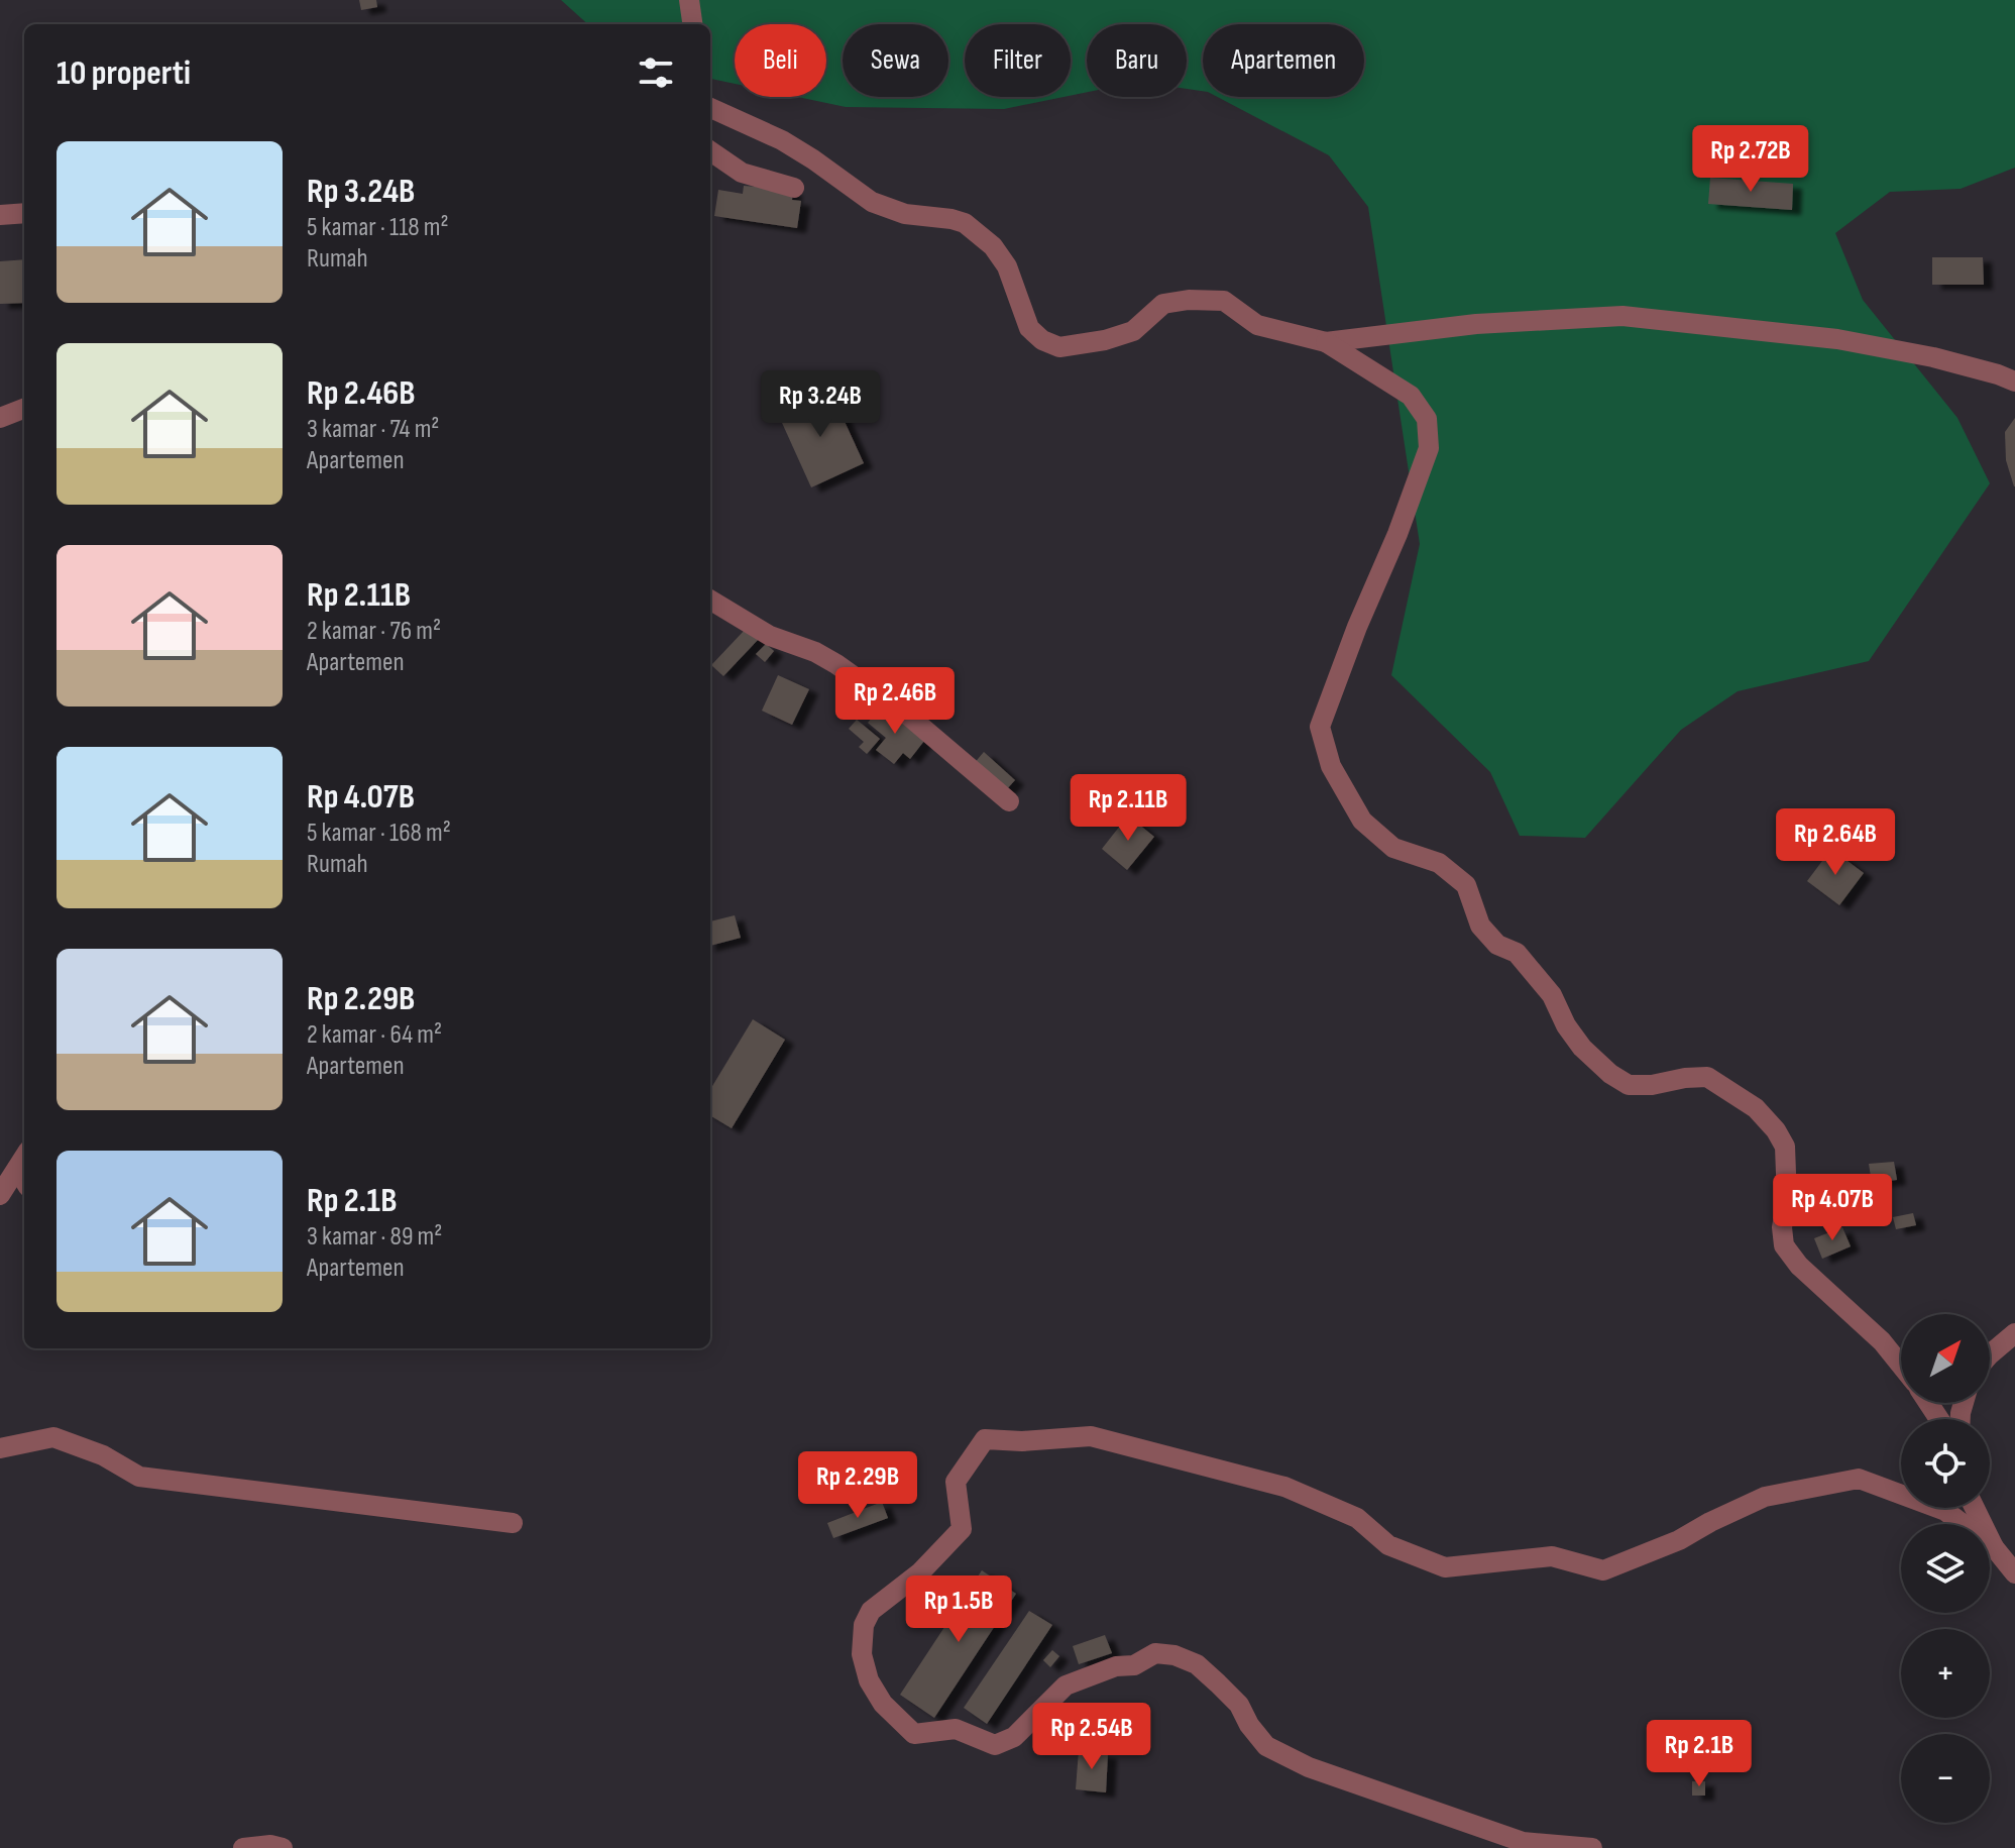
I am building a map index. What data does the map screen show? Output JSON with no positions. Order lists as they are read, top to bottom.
{
  "north": "top right",
  "page": {
    "chip": [
      "Beli",
      "Sewa",
      "Filter",
      "Baru",
      "Apartemen"
    ],
    "heading": "10 properti",
    "list": [
      {
        "name": "Rp 3.24B",
        "note": "5 kamar · 118 m² · Rumah"
      },
      {
        "name": "Rp 2.46B",
        "note": "3 kamar · 74 m² · Apartemen"
      },
      {
        "name": "Rp 2.11B",
        "note": "2 kamar · 76 m² · Apartemen"
      },
      {
        "name": "Rp 4.07B",
        "note": "5 kamar · 168 m² · Rumah"
      },
      {
        "name": "Rp 2.29B",
        "note": "2 kamar · 64 m² · Apartemen"
      },
      {
        "name": "Rp 2.1B",
        "note": "3 kamar · 89 m² · Apartemen"
      }
    ],
    "price": [
      "Rp 2.72B",
      "Rp 3.24B",
      "Rp 2.46B",
      "Rp 2.11B",
      "Rp 2.64B",
      "Rp 4.07B",
      "Rp 2.29B",
      "Rp 1.5B",
      "Rp 2.54B",
      "Rp 2.1B"
    ],
    "map_buttons": ["+", "−"]
  }
}
